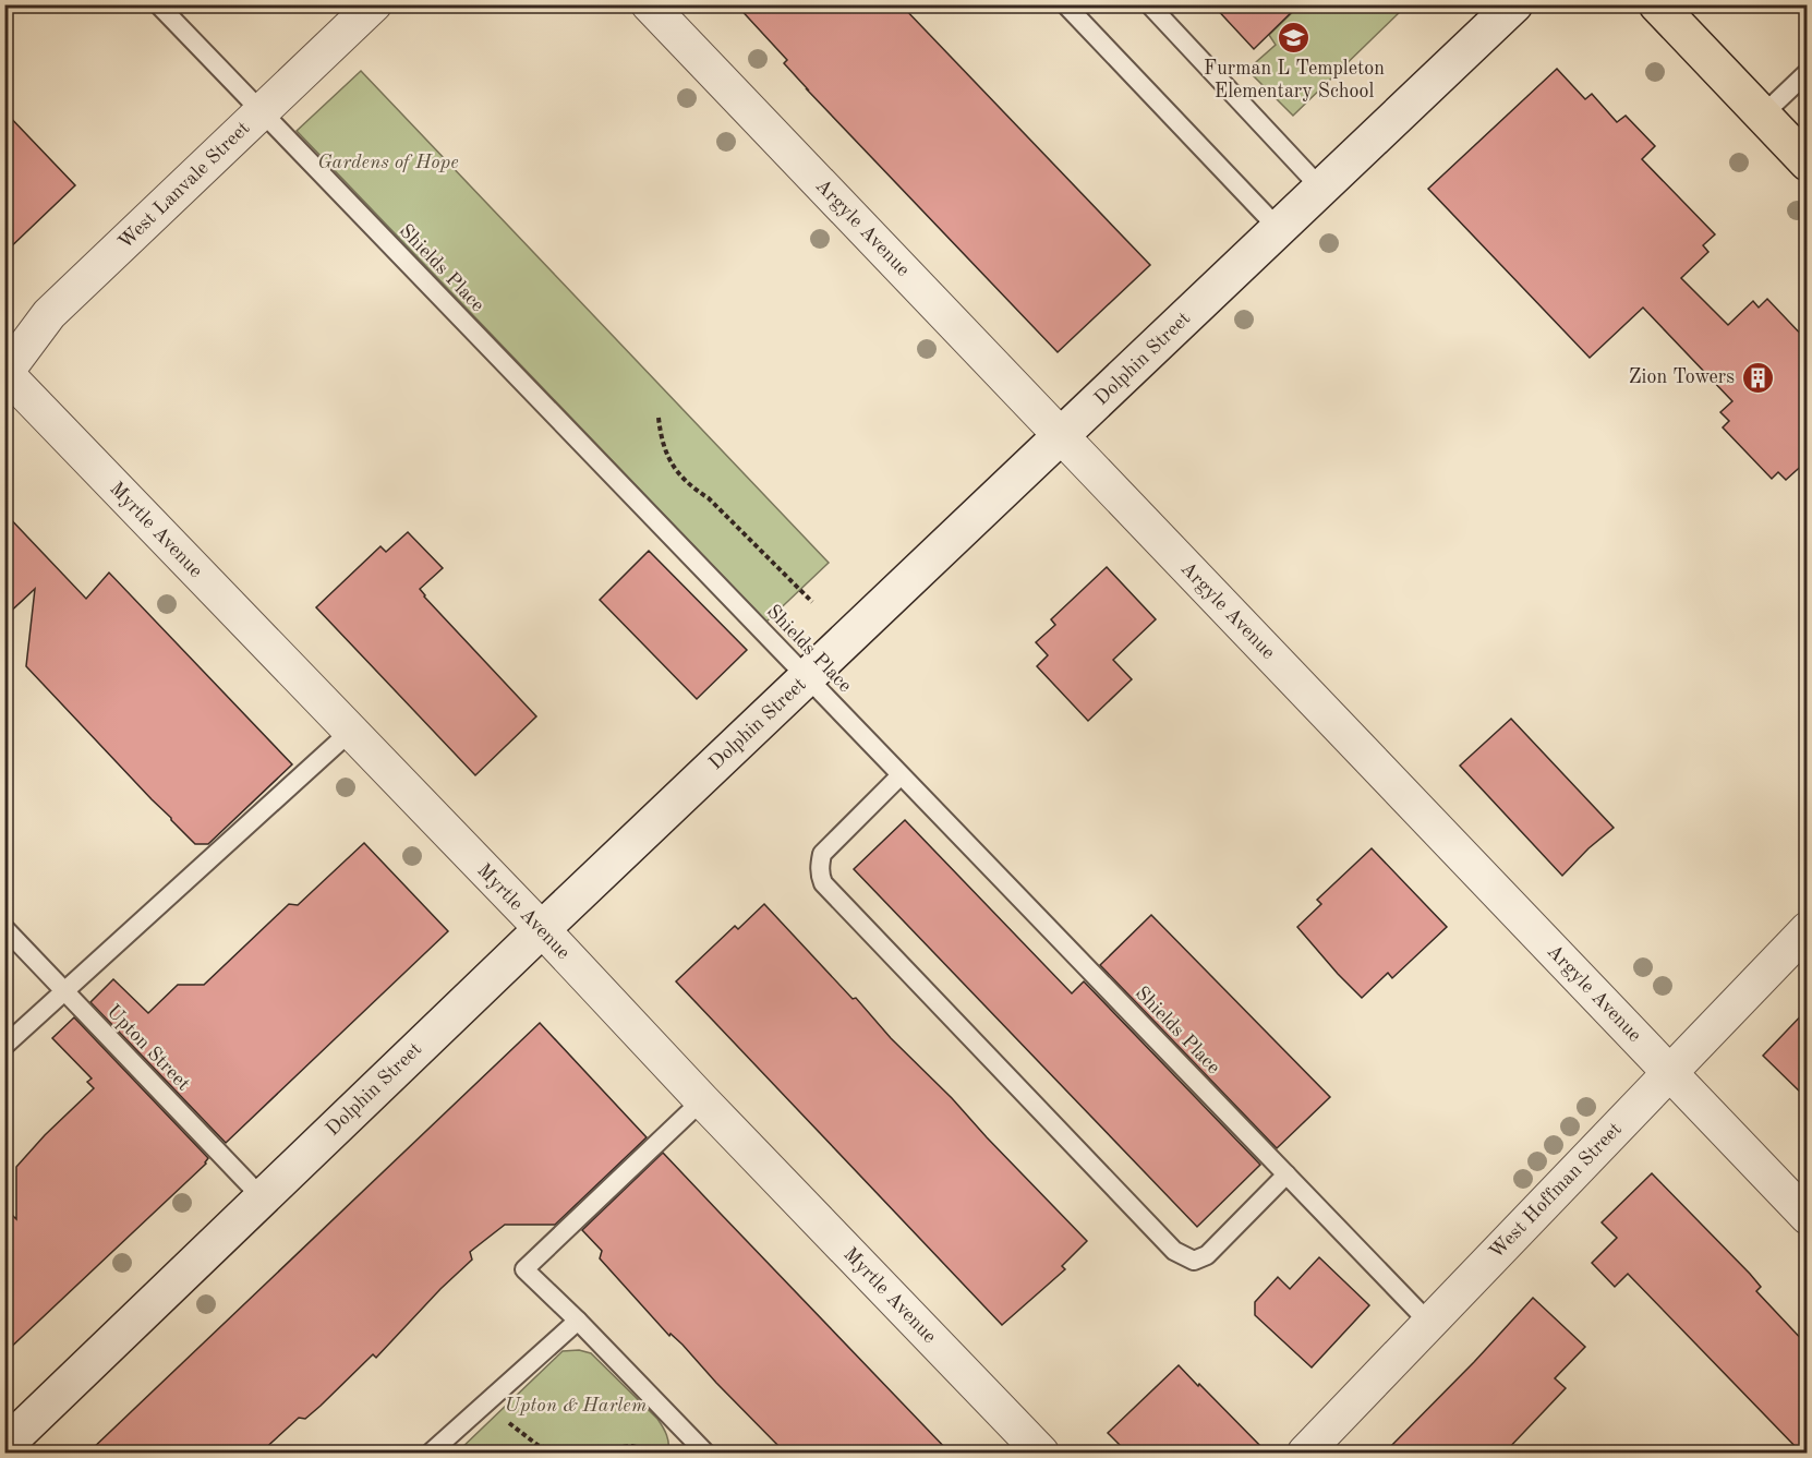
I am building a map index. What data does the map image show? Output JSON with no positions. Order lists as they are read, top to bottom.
{
  "streets": {
    "main road": ["Dolphin Street"],
    "street": [
      "West Lanvale Street",
      "Argyle Avenue",
      "Myrtle Avenue",
      "West Hoffman Street"
    ],
    "lane": ["Shields Place", "Upton Street"]
  },
  "crossings": [
    ["West Lanvale Street", "Shields Place"],
    ["West Lanvale Street", "Myrtle Avenue"],
    ["Argyle Avenue", "Dolphin Street"],
    ["Argyle Avenue", "West Hoffman Street"],
    ["Shields Place", "Dolphin Street"],
    ["Shields Place", "West Hoffman Street"],
    ["Dolphin Street", "Myrtle Avenue"],
    ["Dolphin Street", "Upton Street"]
  ],
  "parks": ["Gardens of Hope", "Upton & Harlem"],
  "places": {
    "school or university": ["Furman L Templeton Elementary School"],
    "building": ["Zion Towers"]
  }
}
